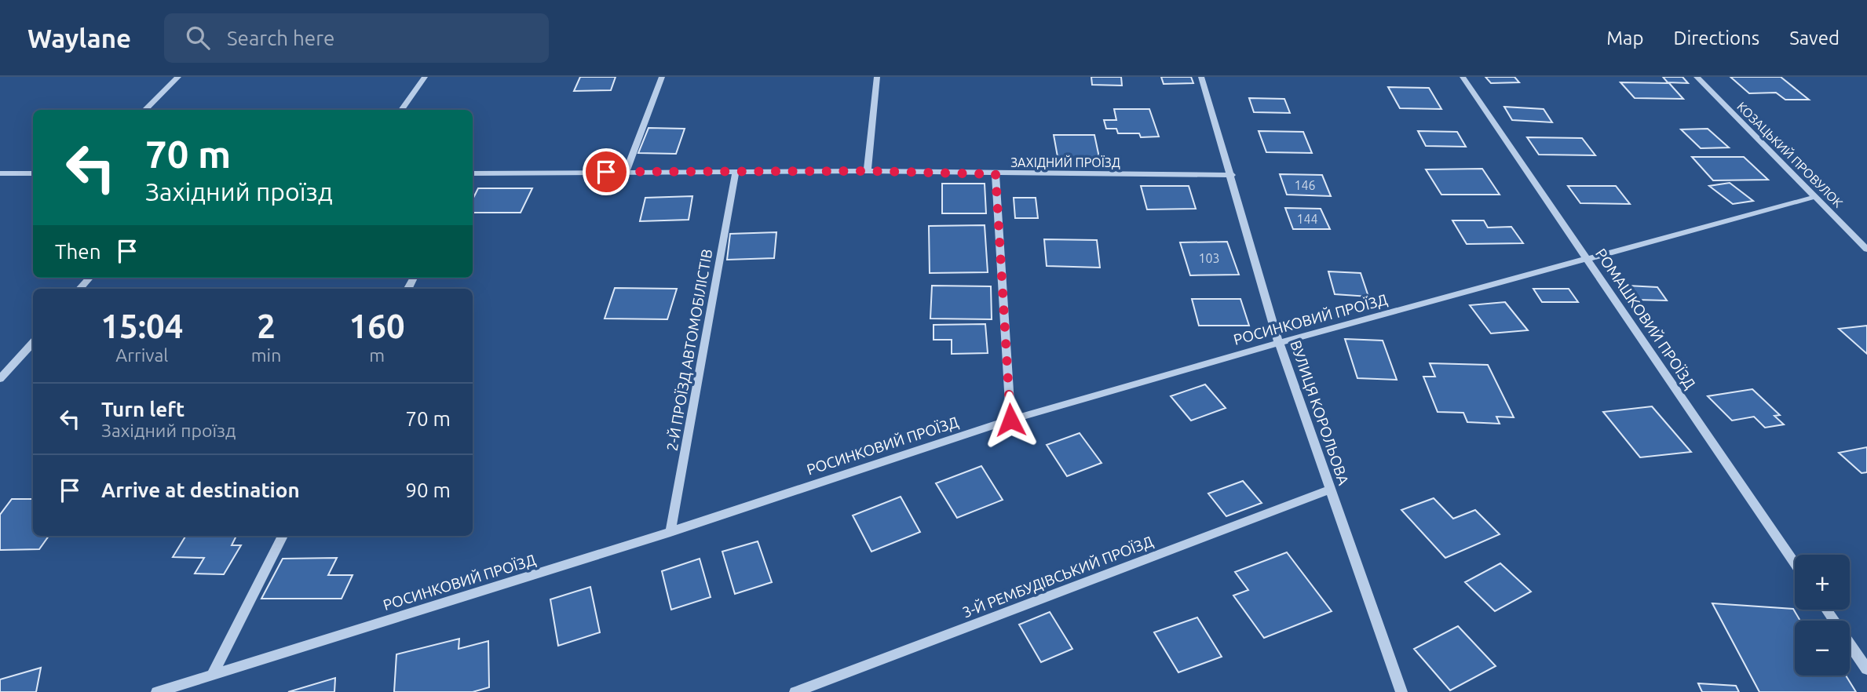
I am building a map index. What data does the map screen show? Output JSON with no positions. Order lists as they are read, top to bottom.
{
  "streets": {
    "street": [
      "КОЗАЦЬКИЙ ПРОВУЛОК",
      "ЗАХІДНИЙ ПРОЇЗД",
      "РОМАШКОВИЙ ПРОЇЗД",
      "РОСИНКОВИЙ ПРОЇЗД",
      "2-Й ПРОЇЗД АВТОМОБІЛІСТІВ",
      "ВУЛИЦЯ КОРОЛЬОВА",
      "3-Й РЕМБУДІВСЬКИЙ ПРОЇЗД"
    ]
  },
  "crossings": [
    ["КОЗАЦЬКИЙ ПРОВУЛОК", "РОСИНКОВИЙ ПРОЇЗД"],
    ["ЗАХІДНИЙ ПРОЇЗД", "2-Й ПРОЇЗД АВТОМОБІЛІСТІВ"],
    ["ЗАХІДНИЙ ПРОЇЗД", "ВУЛИЦЯ КОРОЛЬОВА"],
    ["РОМАШКОВИЙ ПРОЇЗД", "РОСИНКОВИЙ ПРОЇЗД"],
    ["РОСИНКОВИЙ ПРОЇЗД", "2-Й ПРОЇЗД АВТОМОБІЛІСТІВ"],
    ["РОСИНКОВИЙ ПРОЇЗД", "ВУЛИЦЯ КОРОЛЬОВА"],
    ["ВУЛИЦЯ КОРОЛЬОВА", "3-Й РЕМБУДІВСЬКИЙ ПРОЇЗД"]
  ],
  "house_numbers": ["146", "144", "103"],
  "page": {
    "header": "Waylane",
    "search": "Search here",
    "nav": ["Map", "Directions", "Saved"],
    "turn": ["70 m", "Західний проїзд"],
    "then": "Then",
    "eta": [
      "15:04",
      "Arrival",
      "2",
      "min",
      "160",
      "m"
    ],
    "list": [
      {
        "name": "Turn left",
        "note": "Західний проїзд",
        "value": "70 m"
      },
      {
        "name": "Arrive at destination",
        "value": "90 m"
      }
    ],
    "map_buttons": ["+", "−"]
  }
}
